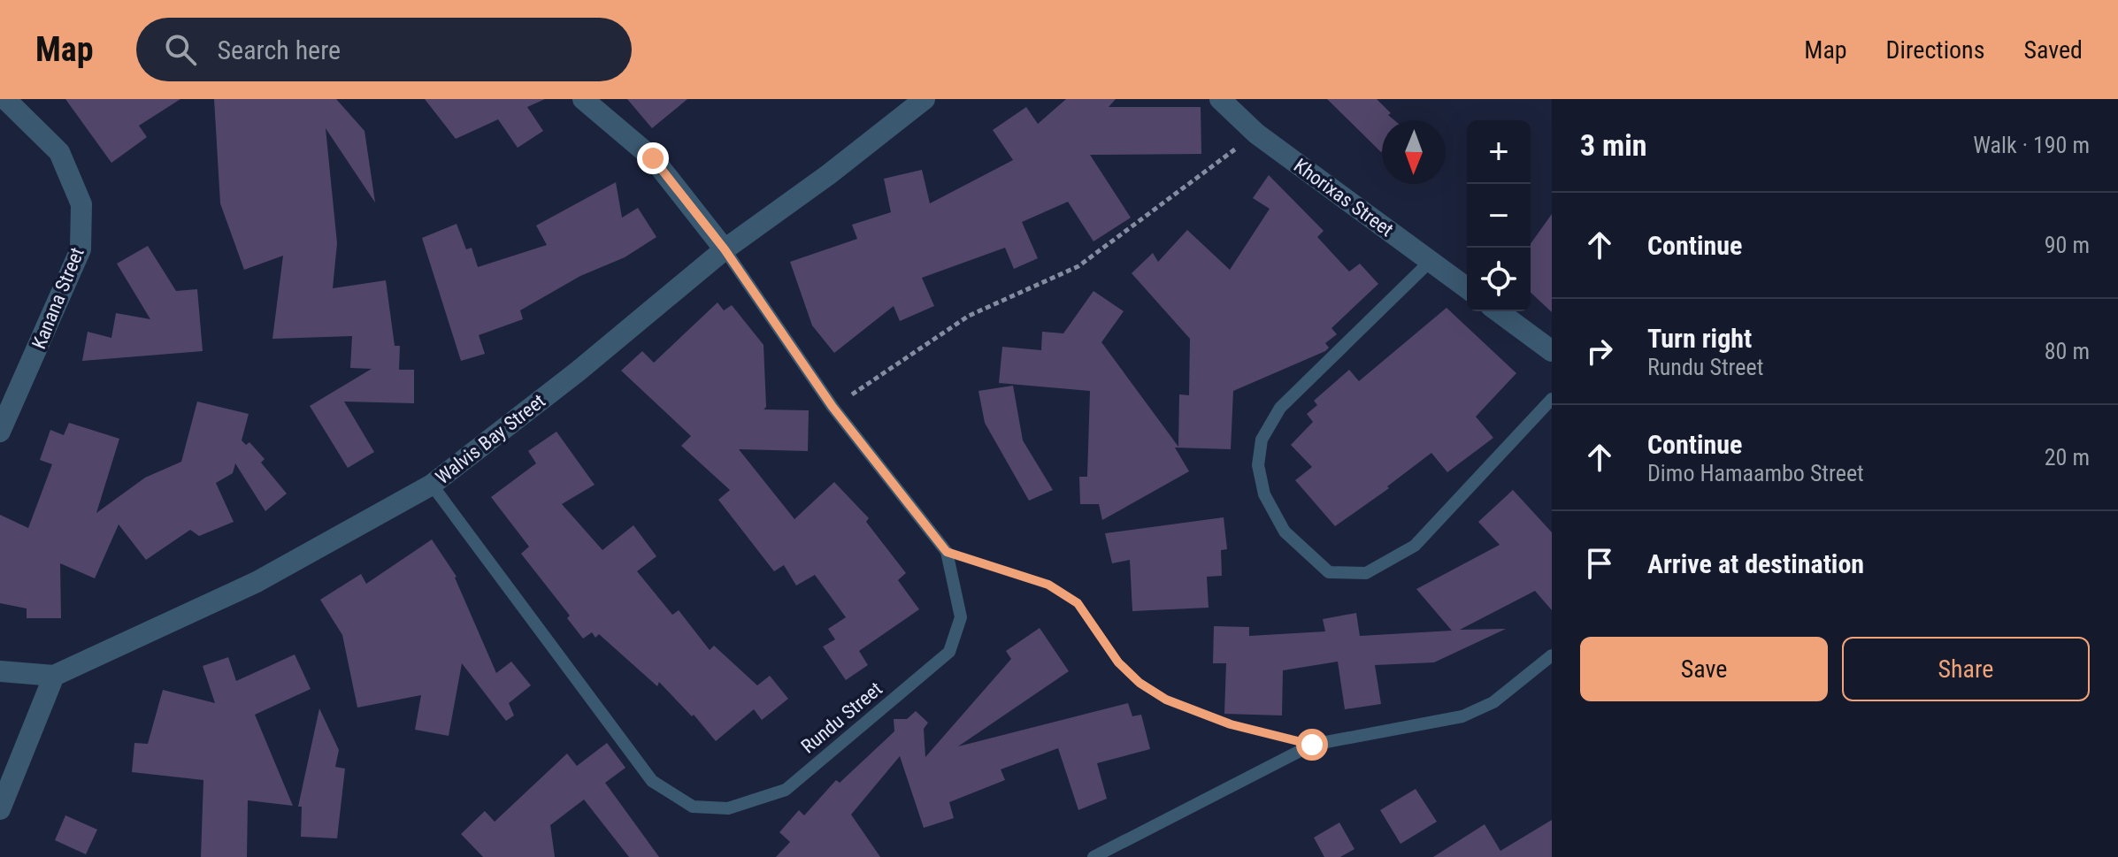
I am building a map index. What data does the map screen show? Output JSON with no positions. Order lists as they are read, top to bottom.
{
  "streets": {
    "street": ["Khorixas Street", "Kanana Street", "Walvis Bay Street"],
    "lane": ["Rundu Street"]
  },
  "crossings": [
    ["Walvis Bay Street", "Rundu Street"]
  ],
  "north": "bottom",
  "page": {
    "header": "Map",
    "search": "Search here",
    "nav": ["Map", "Directions", "Saved"],
    "heading": ["3 min", "Walk · 190 m"],
    "map_buttons": ["+", "−"],
    "list": [
      ["Continue", "90 m"],
      ["Turn right", "Rundu Street", "80 m"],
      ["Continue", "Dimo Hamaambo Street", "20 m"],
      "Arrive at destination"
    ],
    "buttons": ["Save", "Share"]
  }
}
